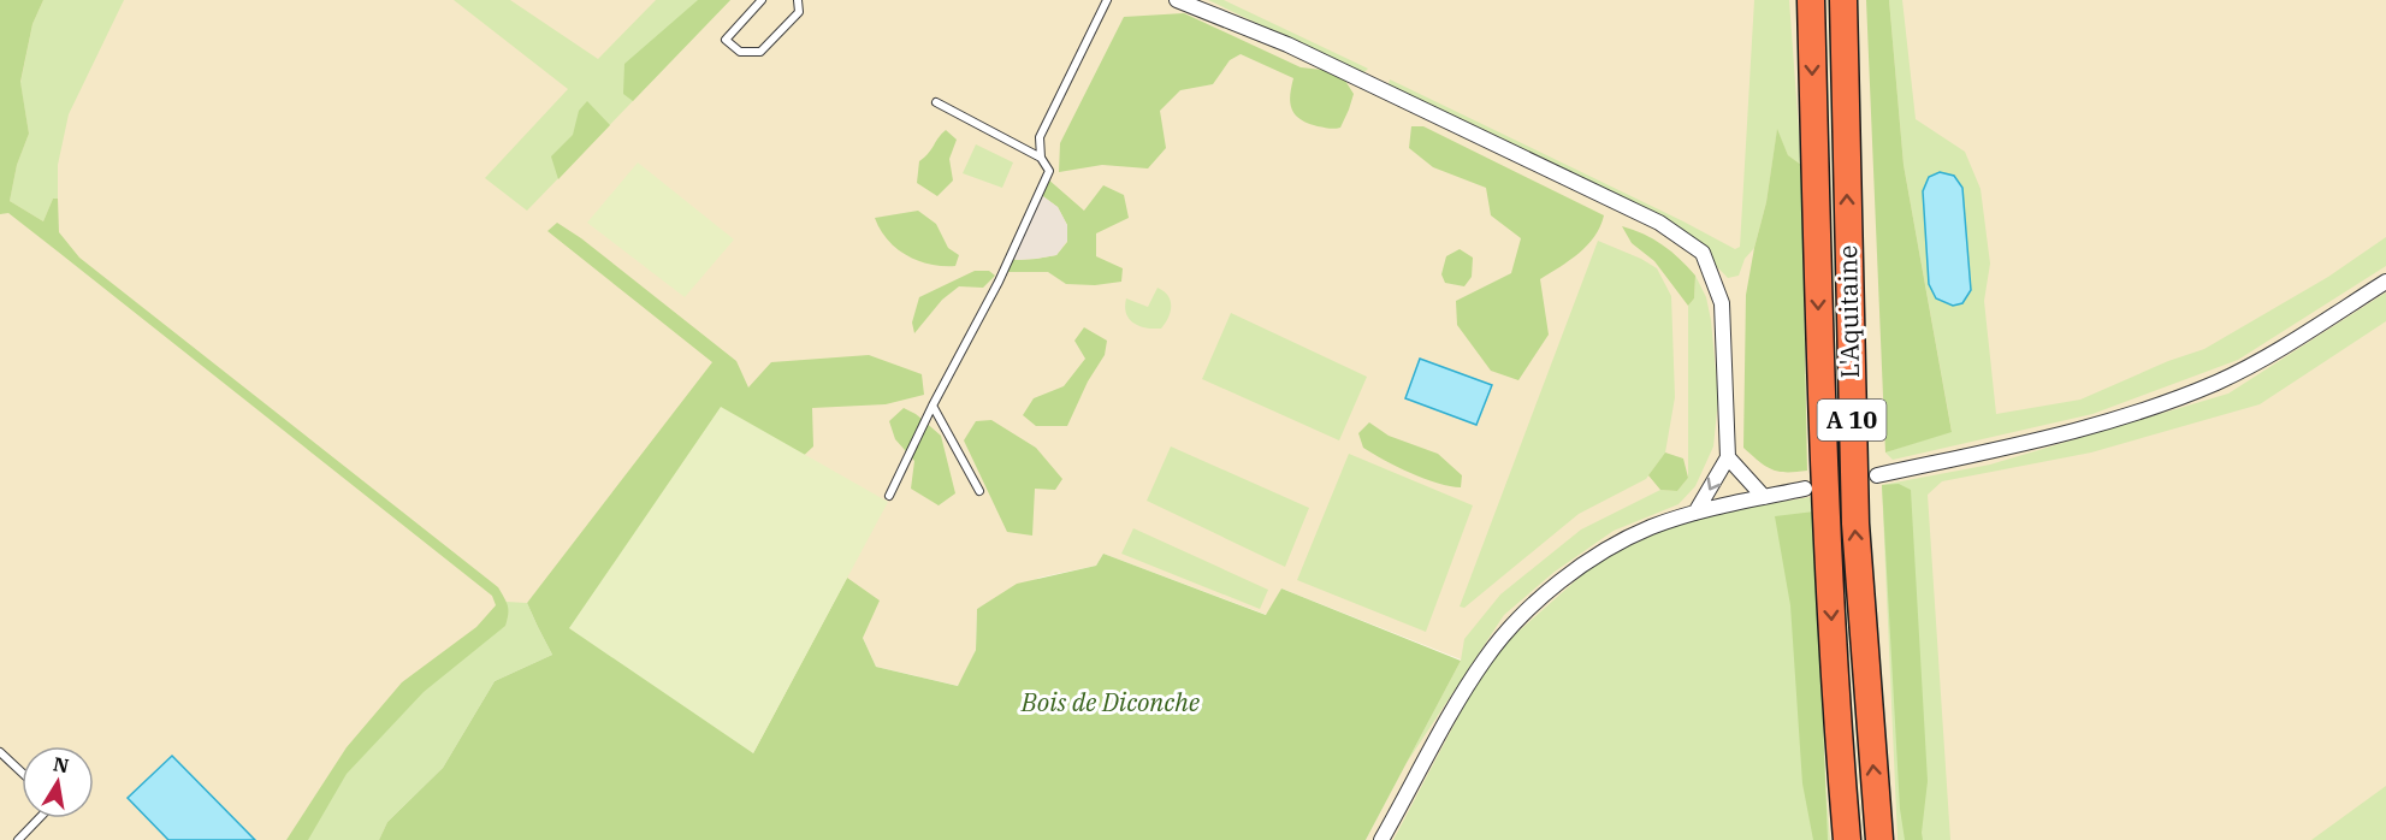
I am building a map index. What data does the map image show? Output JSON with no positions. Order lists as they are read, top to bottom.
{
  "streets": {
    "highway": ["L'Aquitaine", "A 10"]
  },
  "parks": ["Bois de Diconche"],
  "north": "top"
}
